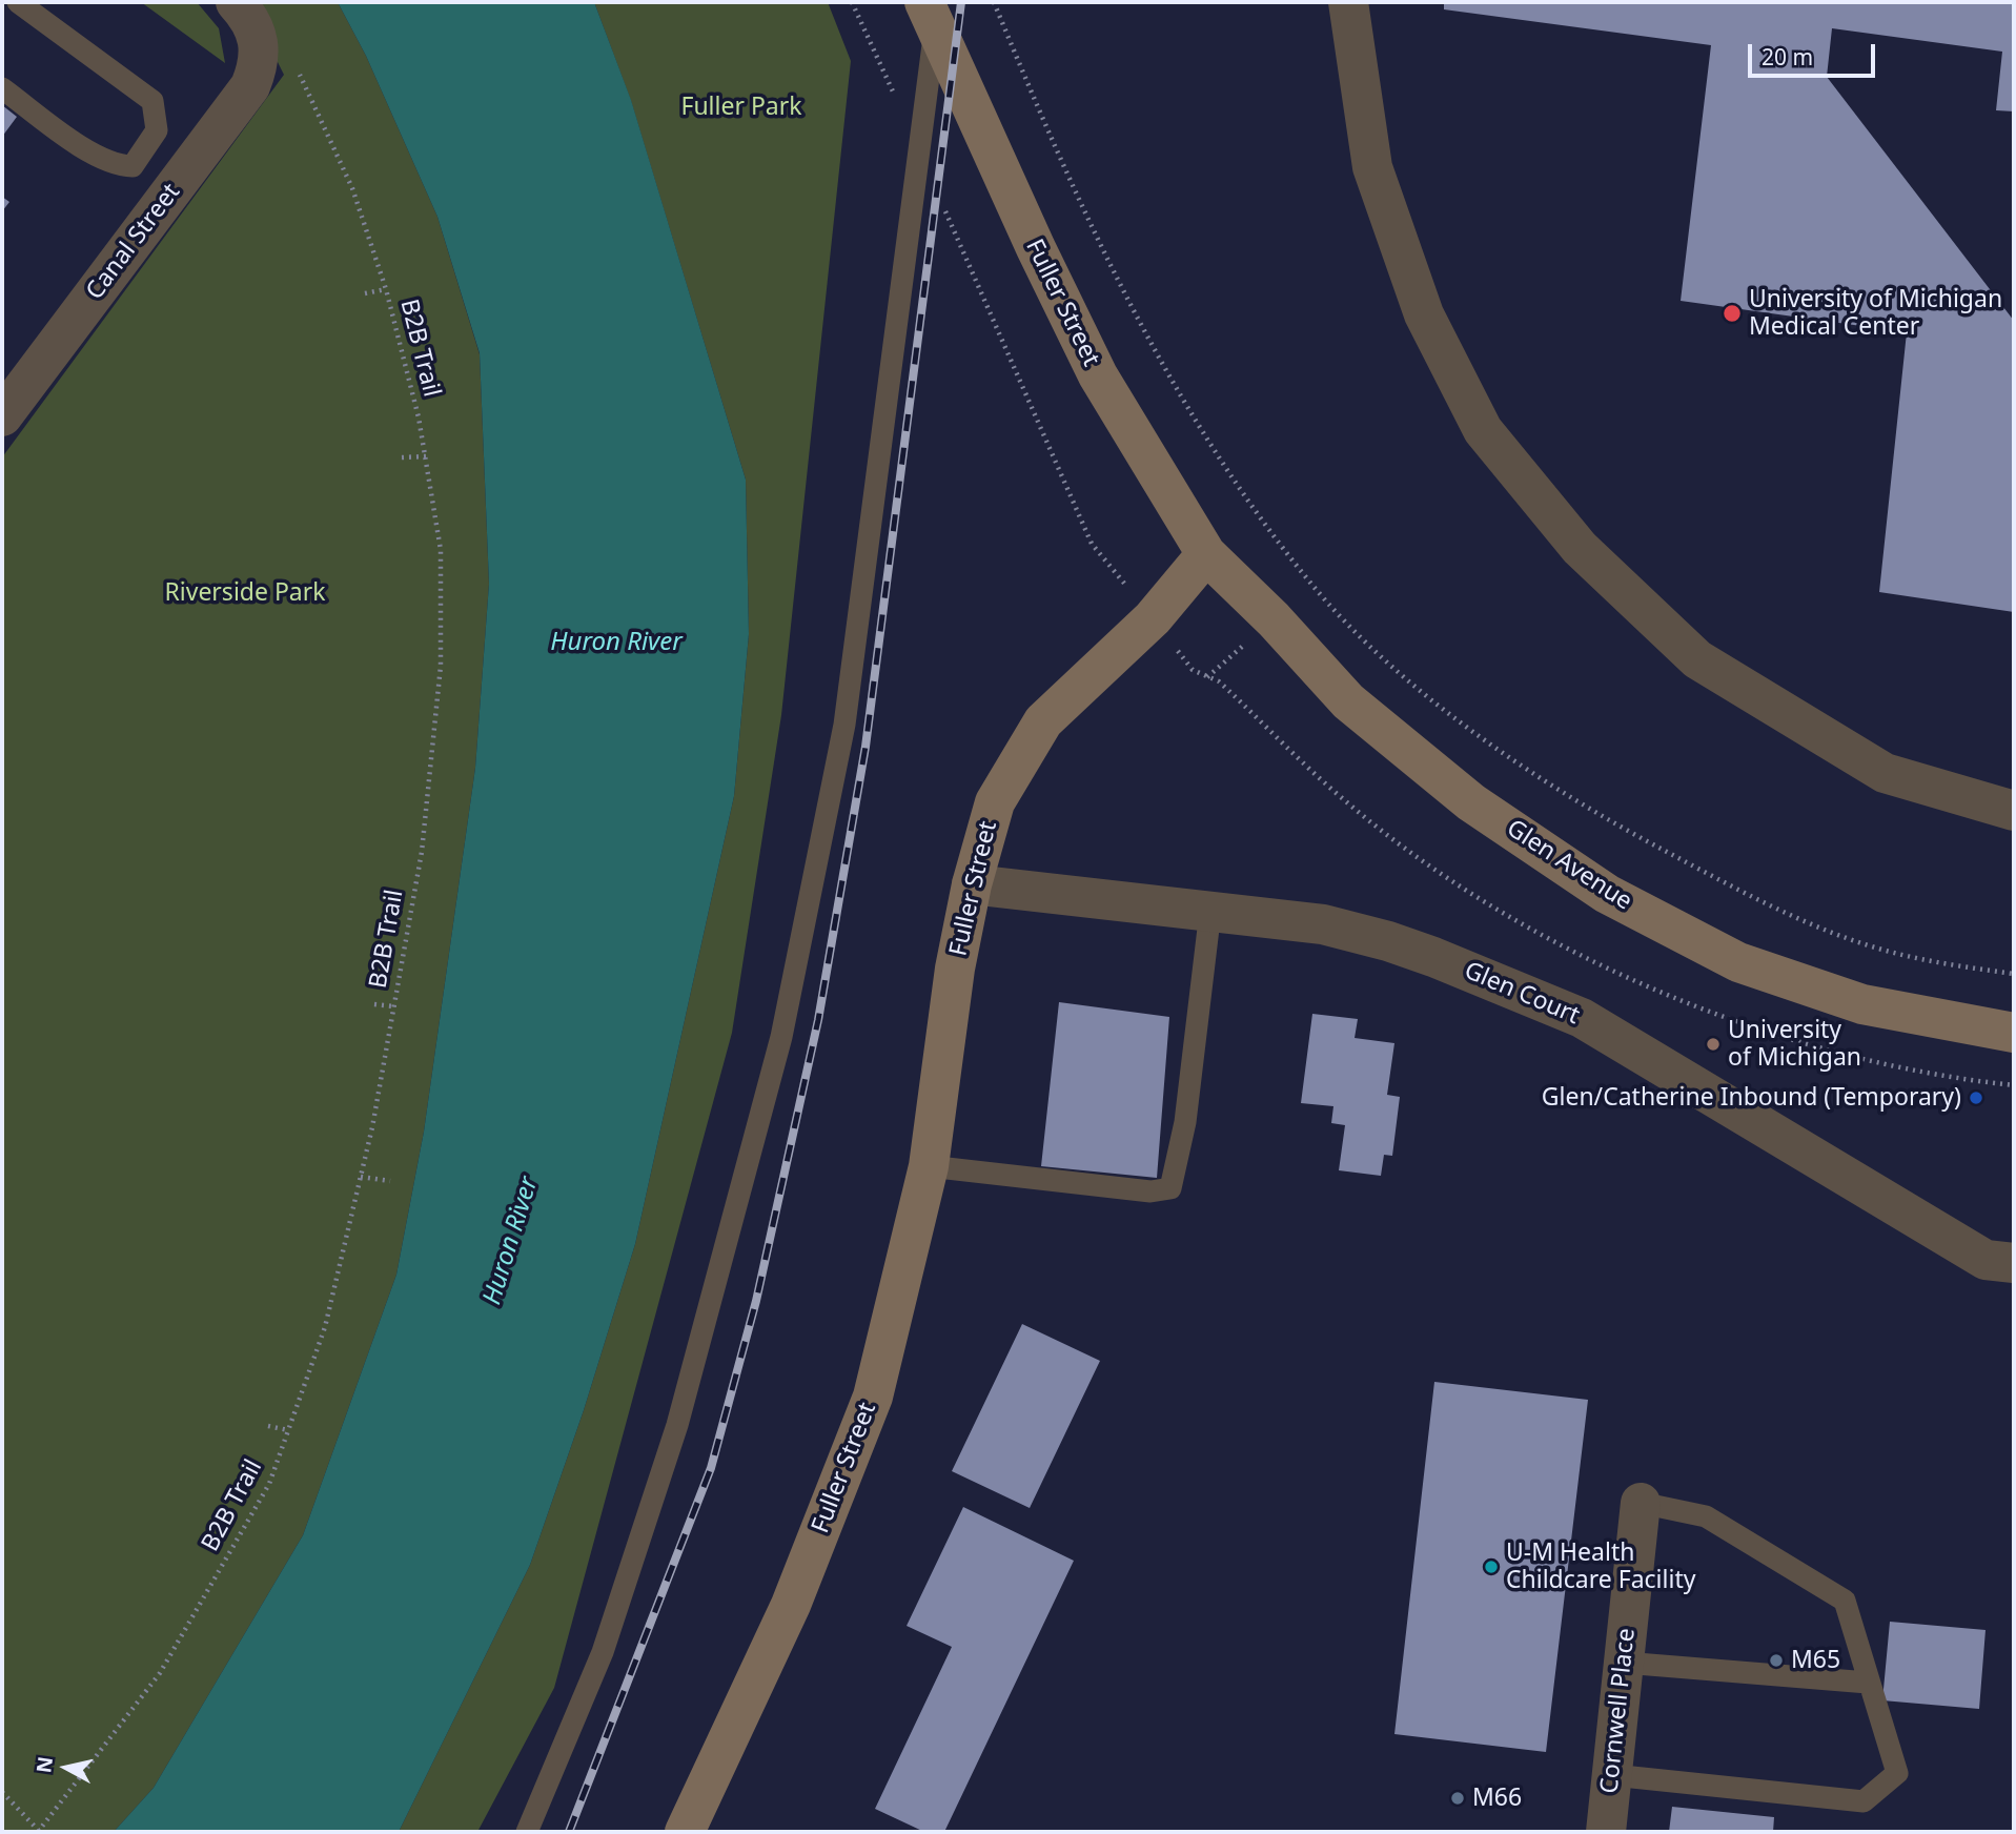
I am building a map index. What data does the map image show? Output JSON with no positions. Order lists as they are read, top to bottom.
{
  "streets": {
    "main road": ["Fuller Street", "Glen Avenue"],
    "street": ["Canal Street", "Glen Court", "Cornwell Place"],
    "path": ["B2B Trail"]
  },
  "crossings": [
    ["Canal Street", "B2B Trail"],
    ["Fuller Street", "Glen Avenue"],
    ["Fuller Street", "Glen Court"]
  ],
  "water": ["Huron River"],
  "parks": ["Fuller Park", "Riverside Park"],
  "places": [
    "University of Michigan Medical Center",
    "University of Michigan",
    "Glen/Catherine Inbound (Temporary)",
    "U-M Health Childcare Facility",
    "M65",
    "M66"
  ],
  "scale_bar": "20 m",
  "north": "left"
}
